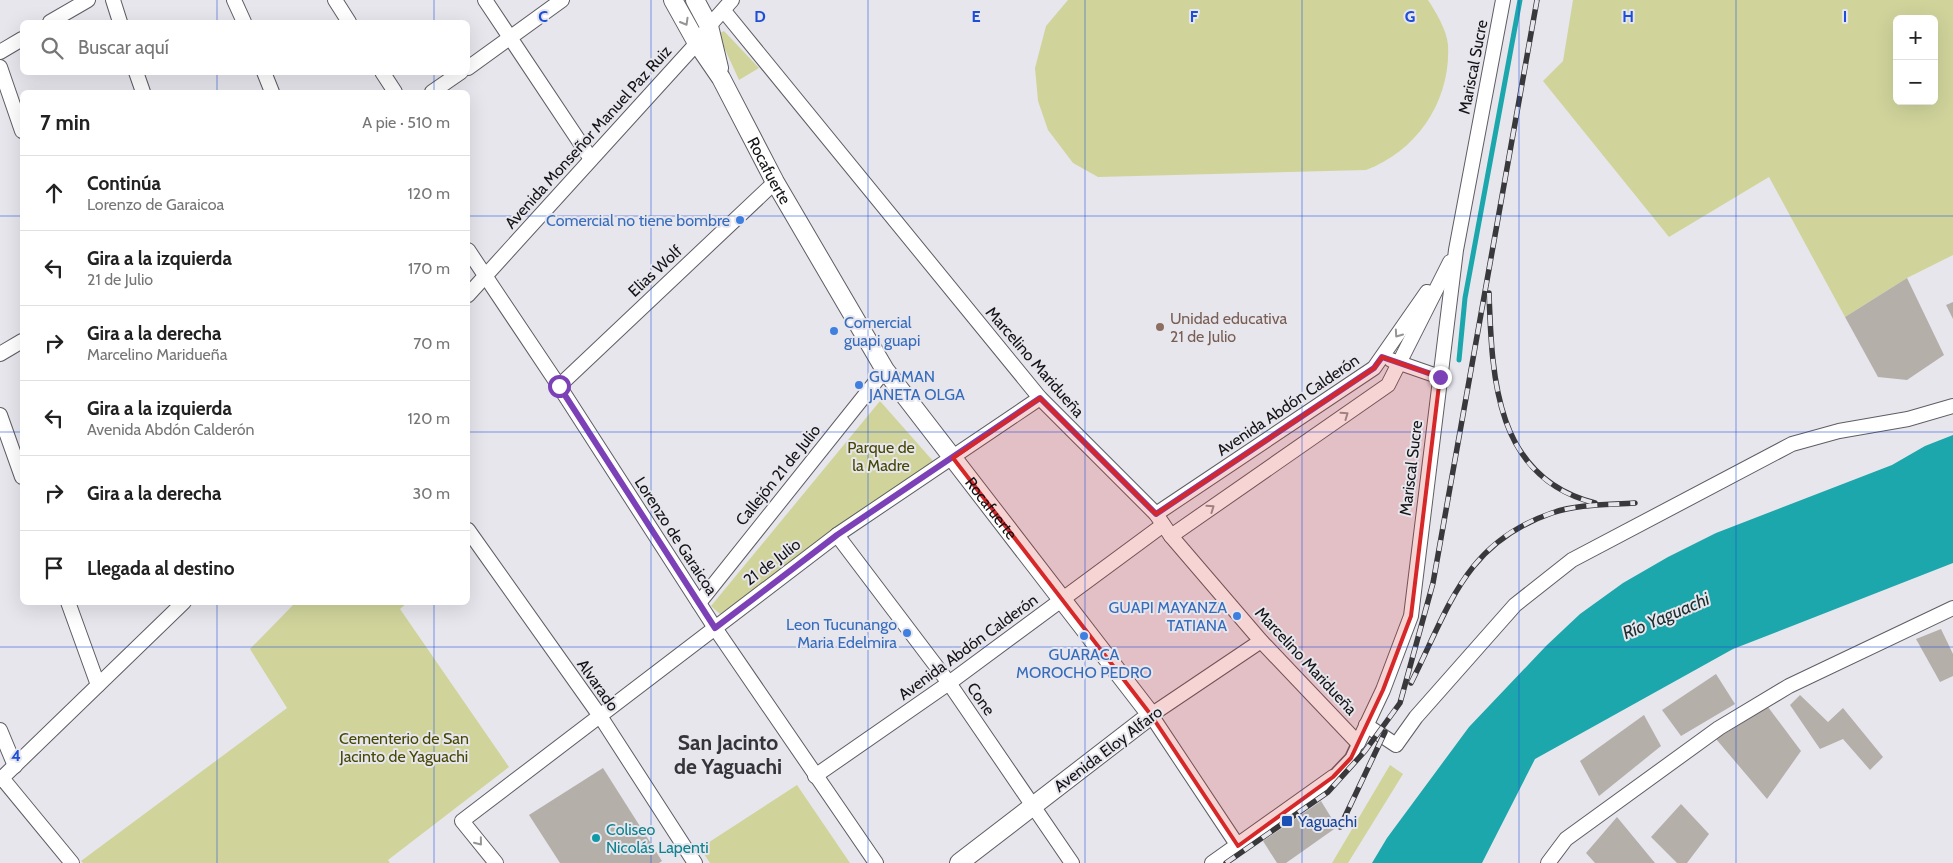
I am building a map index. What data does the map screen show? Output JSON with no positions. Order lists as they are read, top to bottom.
{
  "streets": {
    "street": [
      "Mariscal Sucre",
      "Avenida Monseñor Manuel Paz Ruiz",
      "Rocafuerte",
      "Elias Wolf",
      "Marcelino Maridueña",
      "Avenida Abdón Calderón",
      "Callejón 21 de Julio",
      "Lorenzo de Garaicoa",
      "21 de Julio",
      "Alvarado",
      "Cone",
      "Avenida Eloy Alfaro"
    ]
  },
  "crossings": [
    ["Mariscal Sucre", "Rocafuerte"],
    ["Mariscal Sucre", "Marcelino Maridueña"],
    ["Mariscal Sucre", "Avenida Abdón Calderón"],
    ["Avenida Monseñor Manuel Paz Ruiz", "Rocafuerte"],
    ["Avenida Monseñor Manuel Paz Ruiz", "Marcelino Maridueña"],
    ["Avenida Monseñor Manuel Paz Ruiz", "Lorenzo de Garaicoa"],
    ["Rocafuerte", "Elias Wolf"],
    ["Rocafuerte", "Avenida Abdón Calderón"],
    ["Rocafuerte", "Callejón 21 de Julio"],
    ["Rocafuerte", "21 de Julio"],
    ["Rocafuerte", "Avenida Eloy Alfaro"],
    ["Elias Wolf", "Lorenzo de Garaicoa"],
    ["Marcelino Maridueña", "Avenida Abdón Calderón"],
    ["Marcelino Maridueña", "21 de Julio"],
    ["Marcelino Maridueña", "Avenida Eloy Alfaro"],
    ["Avenida Abdón Calderón", "Lorenzo de Garaicoa"],
    ["Avenida Abdón Calderón", "Cone"],
    ["Callejón 21 de Julio", "Lorenzo de Garaicoa"],
    ["Lorenzo de Garaicoa", "21 de Julio"],
    ["21 de Julio", "Alvarado"],
    ["21 de Julio", "Cone"],
    ["Cone", "Avenida Eloy Alfaro"]
  ],
  "districts": ["San Jacinto de Yaguachi"],
  "water": ["Río Yaguachi"],
  "parks": ["Parque de la Madre", "Cementerio de San Jacinto de Yaguachi"],
  "places": {
    "other": [
      "Comercial no tiene bombre",
      "Unidad educativa 21 de Julio",
      "Comercial guapi guapi",
      "GUAMAN JANETA OLGA",
      "GUAPI MAYANZA TATIANA",
      "Leon Tucunango Maria Edelmira",
      "GUARACA MOROCHO PEDRO",
      "Coliseo Nicolás Lapenti"
    ],
    "transit": ["Yaguachi"]
  },
  "page": {
    "map_buttons": ["+", "−"],
    "search": "Buscar aquí",
    "heading": ["7 min", "A pie · 510 m"],
    "list": [
      ["Continúa", "Lorenzo de Garaicoa", "120 m"],
      ["Gira a la izquierda", "21 de Julio", "170 m"],
      ["Gira a la derecha", "Marcelino Maridueña", "70 m"],
      ["Gira a la izquierda", "Avenida Abdón Calderón", "120 m"],
      ["Gira a la derecha", "30 m"],
      "Llegada al destino"
    ]
  },
  "grid": {
    "columns": [
      "C",
      "D",
      "E",
      "F",
      "G",
      "H",
      "I"
    ],
    "rows": ["4"]
  }
}
